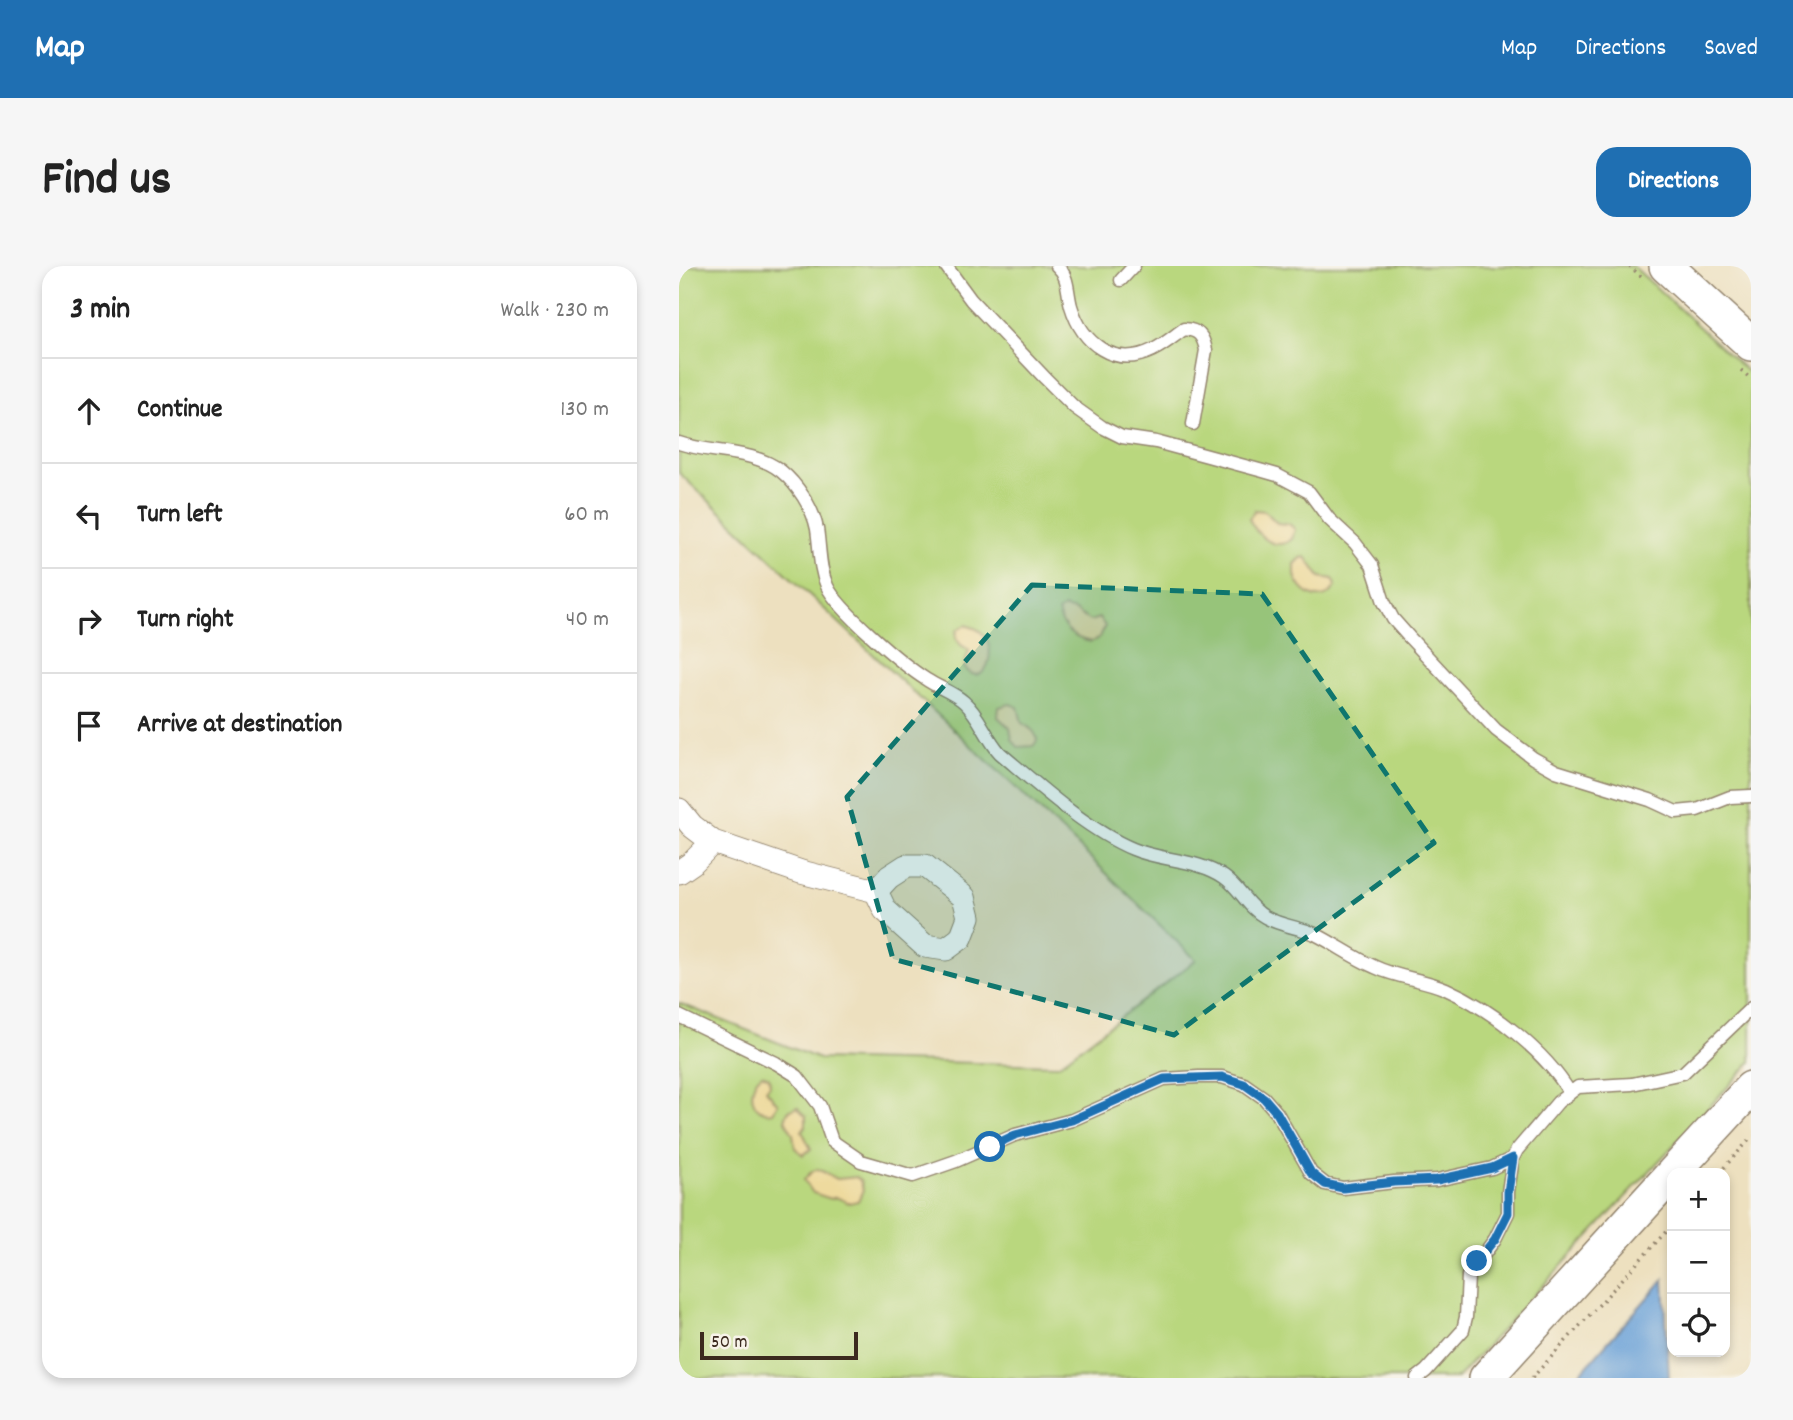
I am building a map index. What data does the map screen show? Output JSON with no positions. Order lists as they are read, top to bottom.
{
  "scale_bar": "50 m",
  "page": {
    "header": "Map",
    "nav": ["Map", "Directions", "Saved"],
    "title": "Find us",
    "buttons": "Directions",
    "heading": ["3 min", "Walk · 230 m"],
    "list": [
      ["Continue", "130 m"],
      ["Turn left", "60 m"],
      ["Turn right", "40 m"],
      "Arrive at destination"
    ],
    "map_buttons": ["+", "−"],
    "scale": "50 m"
  }
}
